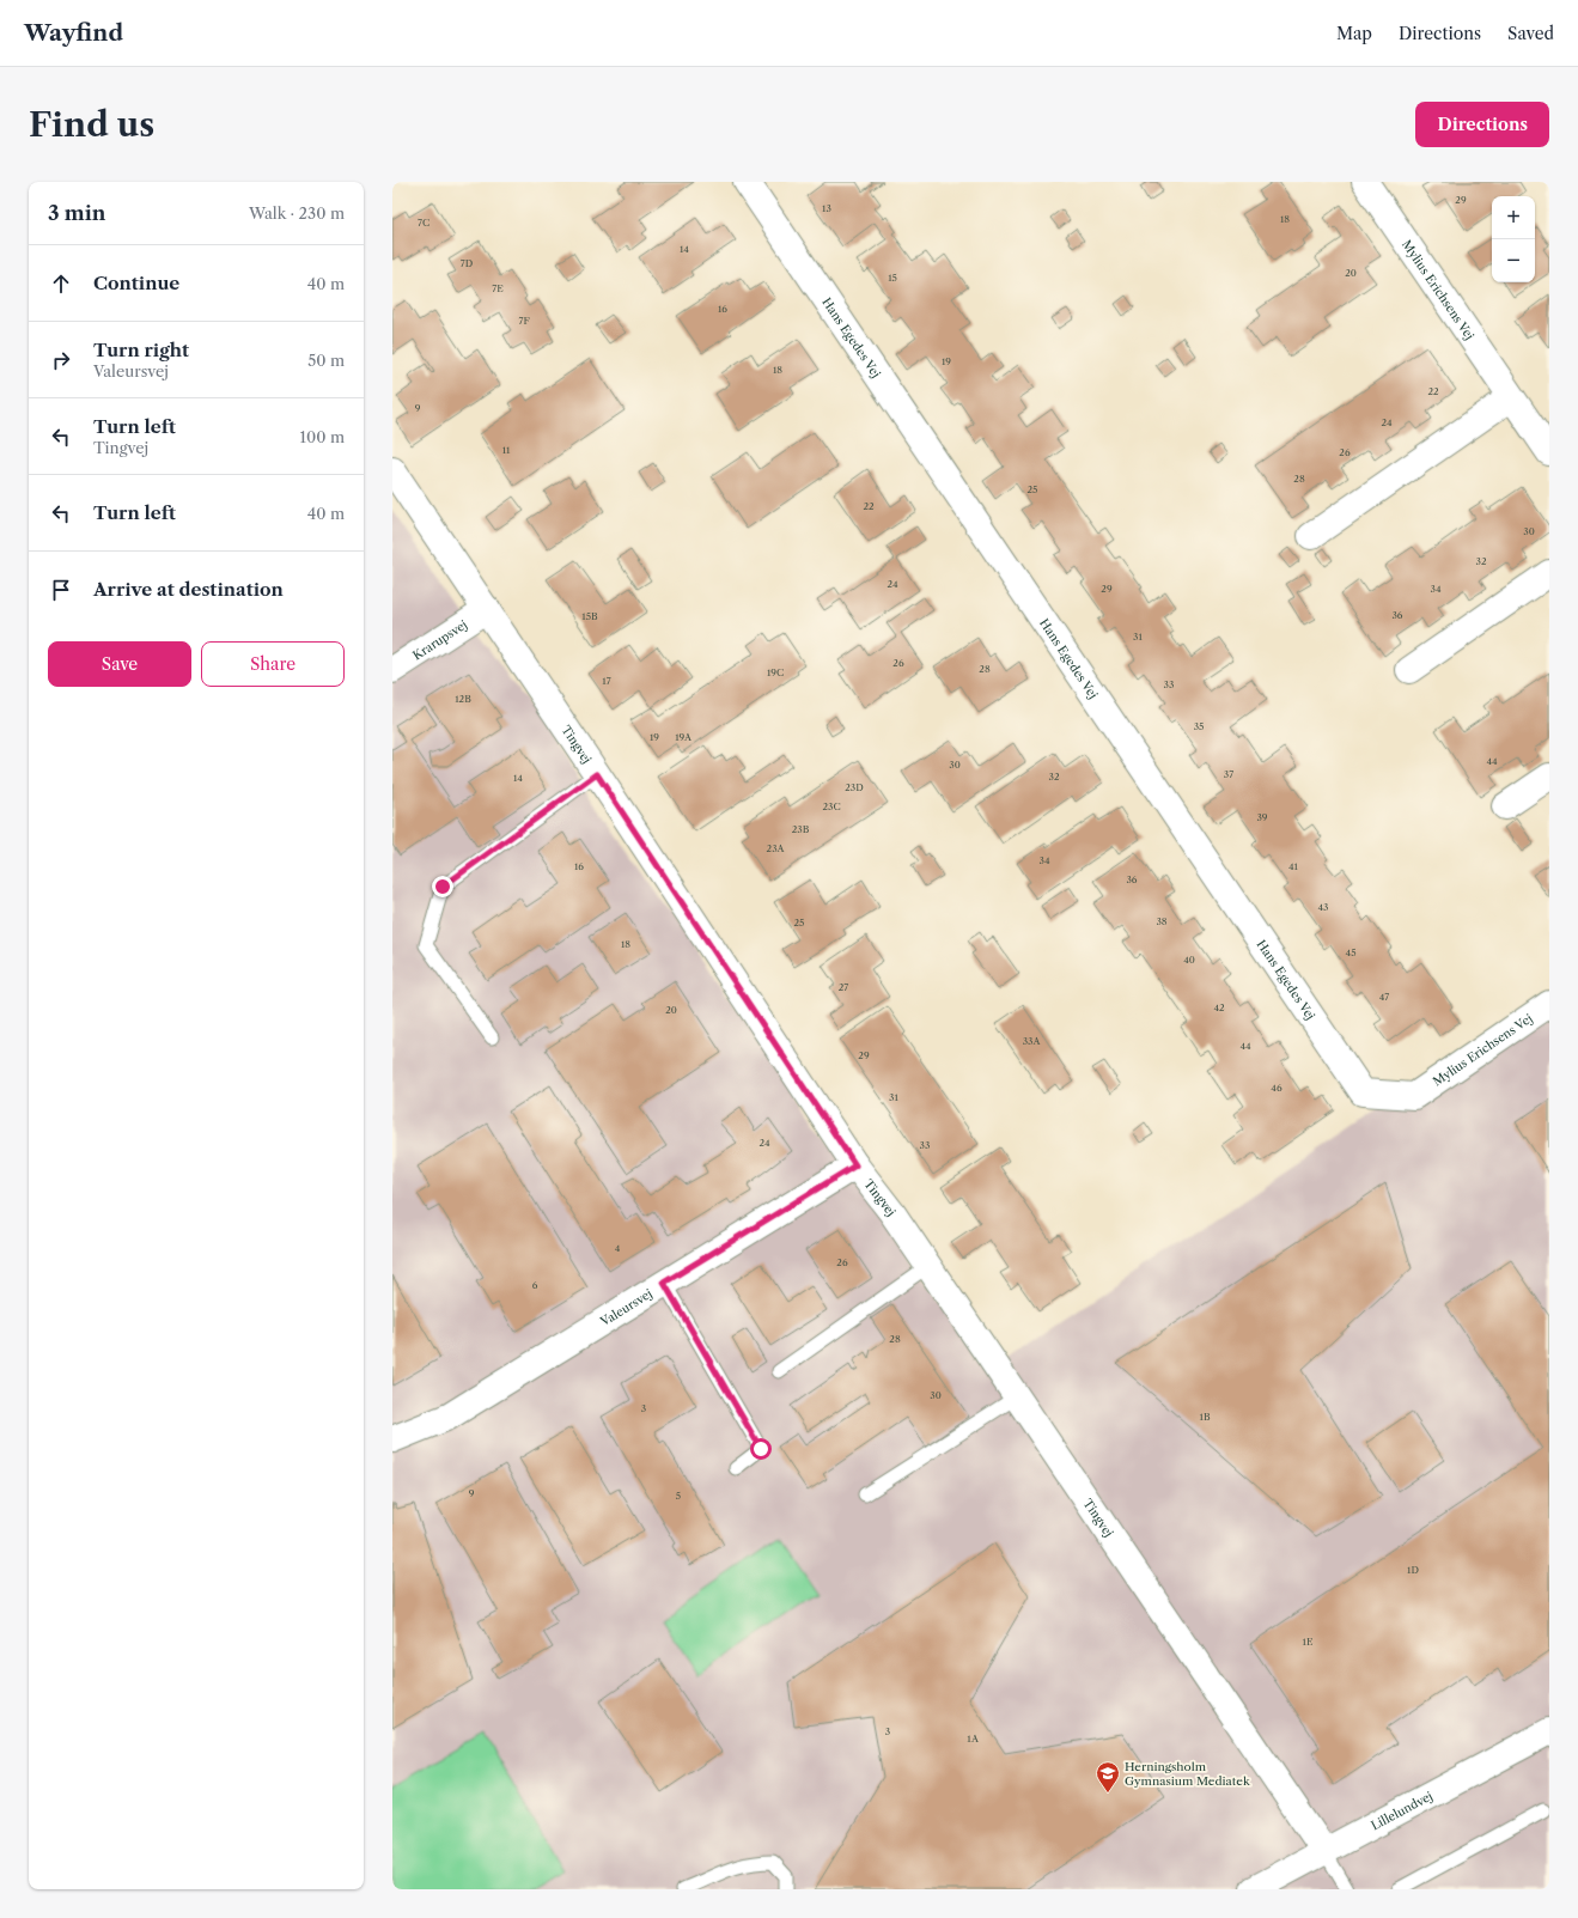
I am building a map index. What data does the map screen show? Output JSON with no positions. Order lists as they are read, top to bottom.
{
  "streets": {
    "street": [
      "Mylius Erichsens Vej",
      "Hans Egedes Vej",
      "Krarupsvej",
      "Tingvej",
      "Valeursvej",
      "Lillelundvej"
    ]
  },
  "crossings": [
    ["Mylius Erichsens Vej", "Hans Egedes Vej"],
    ["Krarupsvej", "Tingvej"],
    ["Tingvej", "Valeursvej"],
    ["Tingvej", "Lillelundvej"]
  ],
  "places": {
    "school or university": ["Herningsholm Gymnasium Mediatek"]
  },
  "house_numbers": [
    "29",
    "13",
    "18",
    "7C",
    "14",
    "7D",
    "20",
    "15",
    "7E",
    "16",
    "7F",
    "19",
    "18",
    "22",
    "9",
    "24",
    "11",
    "26",
    "28",
    "25",
    "22",
    "30",
    "32",
    "24",
    "29",
    "34",
    "36",
    "15B",
    "31",
    "26",
    "28",
    "19C",
    "17",
    "33",
    "12B",
    "35",
    "19",
    "19A",
    "44",
    "30",
    "37",
    "32",
    "14",
    "23D",
    "23C",
    "39",
    "23B",
    "23A",
    "34",
    "16",
    "41",
    "36",
    "43",
    "38",
    "25",
    "18",
    "45",
    "40",
    "27",
    "47",
    "42",
    "20",
    "33A",
    "44",
    "29",
    "46",
    "31",
    "24",
    "33",
    "4",
    "26",
    "6",
    "28",
    "30",
    "3",
    "1B",
    "9",
    "5",
    "1D",
    "1E",
    "3",
    "1A"
  ],
  "page": {
    "header": "Wayfind",
    "nav": ["Map", "Directions", "Saved"],
    "buttons": [
      "Directions",
      ["Save", "Share"]
    ],
    "title": "Find us",
    "heading": ["3 min", "Walk · 230 m"],
    "map_buttons": ["+", "−"],
    "list": [
      ["Continue", "40 m"],
      ["Turn right", "Valeursvej", "50 m"],
      ["Turn left", "Tingvej", "100 m"],
      ["Turn left", "40 m"],
      "Arrive at destination"
    ]
  }
}
